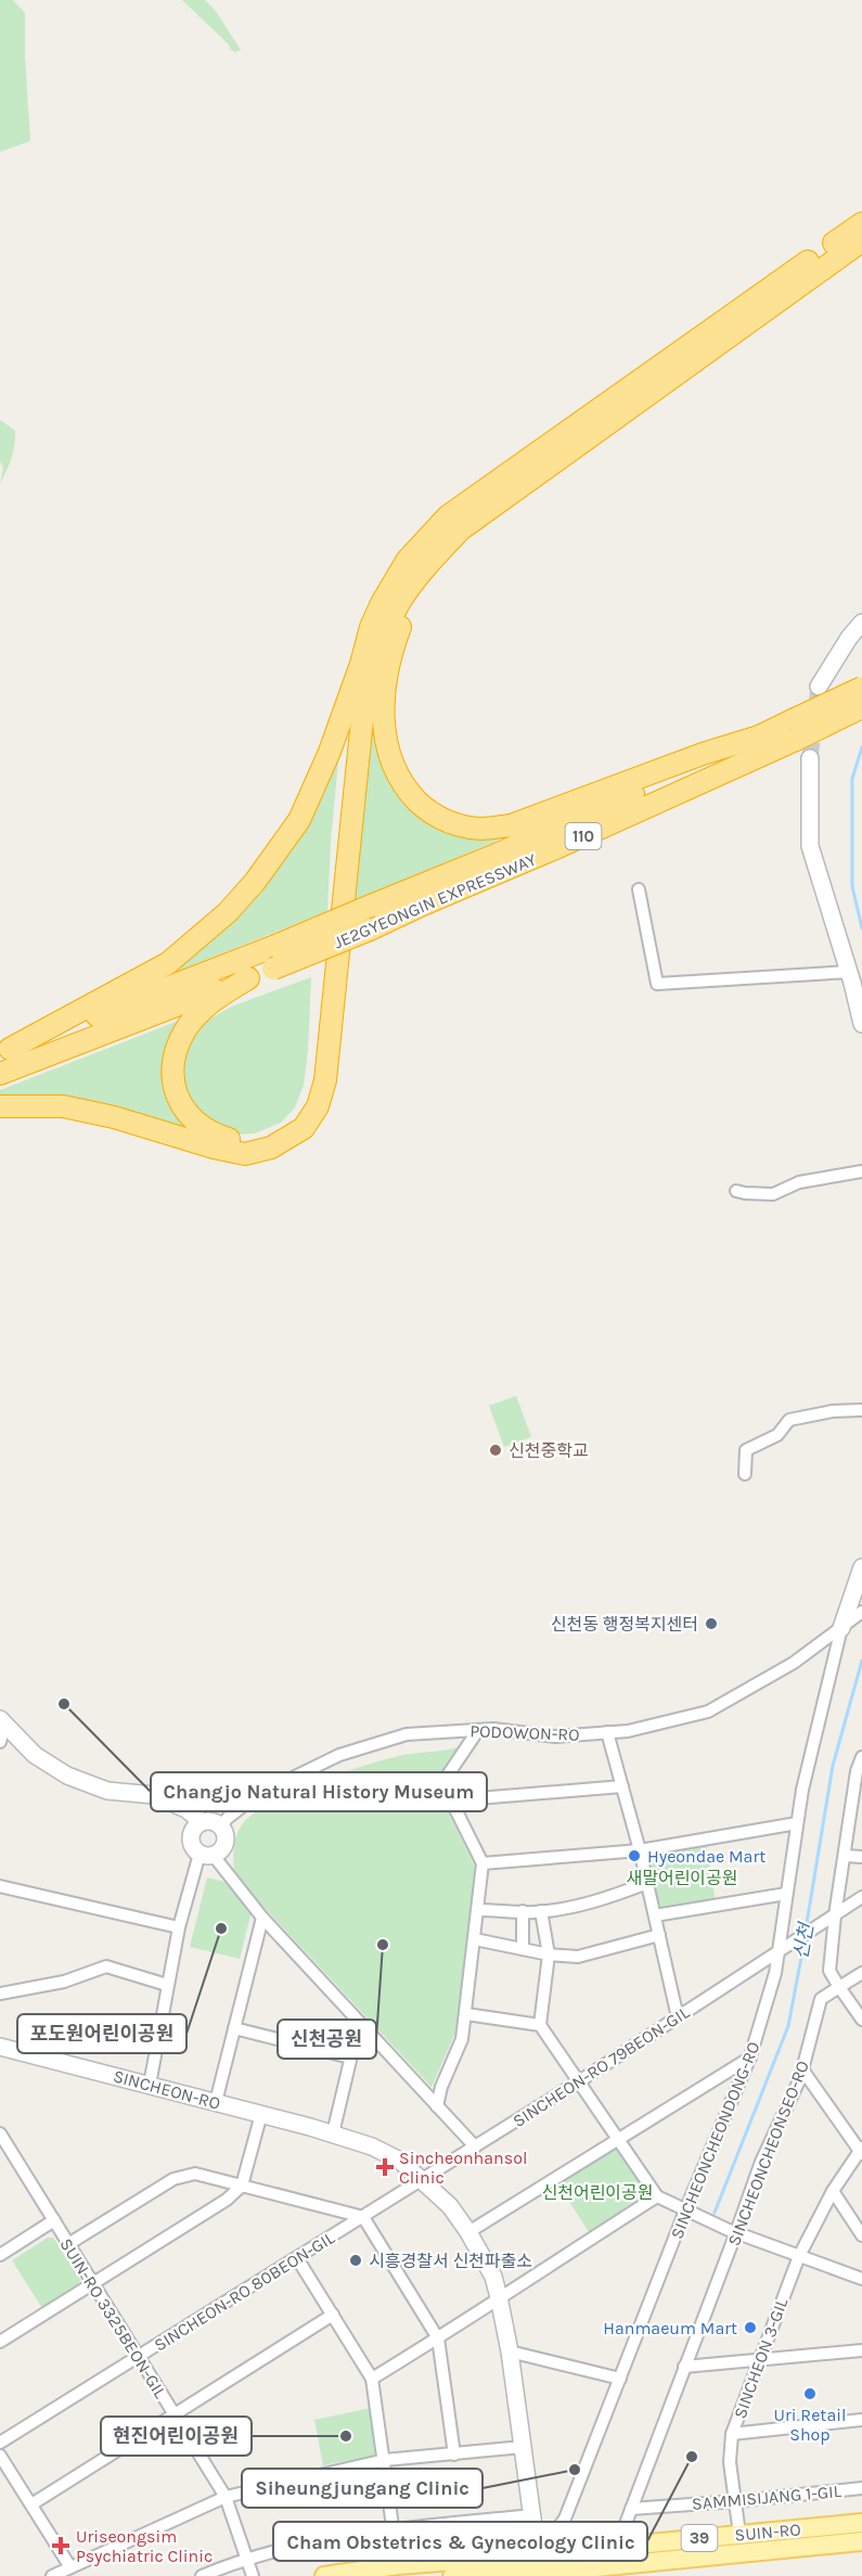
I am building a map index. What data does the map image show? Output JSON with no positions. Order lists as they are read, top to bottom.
{
  "streets": {
    "highway": ["110", "JE2GYEONGIN EXPRESSWAY"],
    "main road": ["SUIN-RO", "39"],
    "street": [
      "PODOWON-RO",
      "SINCHEON-RO 79BEON-GIL",
      "SINCHEON-RO",
      "SINCHEONCHEONDONG-RO",
      "SINCHEONCHEONSEO-RO",
      "SINCHEON-RO 80BEON-GIL",
      "SUIN-RO 3325BEON-GIL",
      "SINCHEON 3-GIL",
      "SAMMISIJANG 1-GIL"
    ]
  },
  "crossings": [
    ["PODOWON-RO", "SINCHEONCHEONDONG-RO"],
    ["SINCHEON-RO 79BEON-GIL", "SINCHEON-RO"],
    ["SINCHEON-RO 79BEON-GIL", "SINCHEONCHEONDONG-RO"],
    ["SINCHEON-RO 79BEON-GIL", "SINCHEON-RO 80BEON-GIL"],
    ["SINCHEON-RO", "SINCHEONCHEONDONG-RO"],
    ["SINCHEON-RO", "SINCHEON-RO 80BEON-GIL"],
    ["SINCHEON-RO", "SUIN-RO"],
    ["SINCHEONCHEONDONG-RO", "SUIN-RO"],
    ["SINCHEONCHEONSEO-RO", "SINCHEON 3-GIL"],
    ["SINCHEONCHEONSEO-RO", "SAMMISIJANG 1-GIL"],
    ["SINCHEONCHEONSEO-RO", "SUIN-RO"],
    ["SINCHEON-RO 80BEON-GIL", "SUIN-RO 3325BEON-GIL"],
    ["SINCHEON 3-GIL", "SAMMISIJANG 1-GIL"],
    ["SINCHEON 3-GIL", "SUIN-RO"]
  ],
  "water": ["신천"],
  "parks": ["새말어린이공원", "신천어린이공원"],
  "places": {
    "other": [
      "신천중학교",
      "신천동 행정복지센터",
      "Changjo Natural History Museum",
      "Hyeondae Mart",
      "포도원어린이공원",
      "신천공원",
      "시흥경찰서 신천파출소",
      "Hanmaeum Mart",
      "Uri Retail Shop",
      "현진어린이공원",
      "Cham Obstetrics & Gynecology Clinic",
      "Siheungjungang Clinic"
    ],
    "health": ["Sincheonhansol Clinic", "Uriseongsim Psychiatric Clinic"]
  }
}
